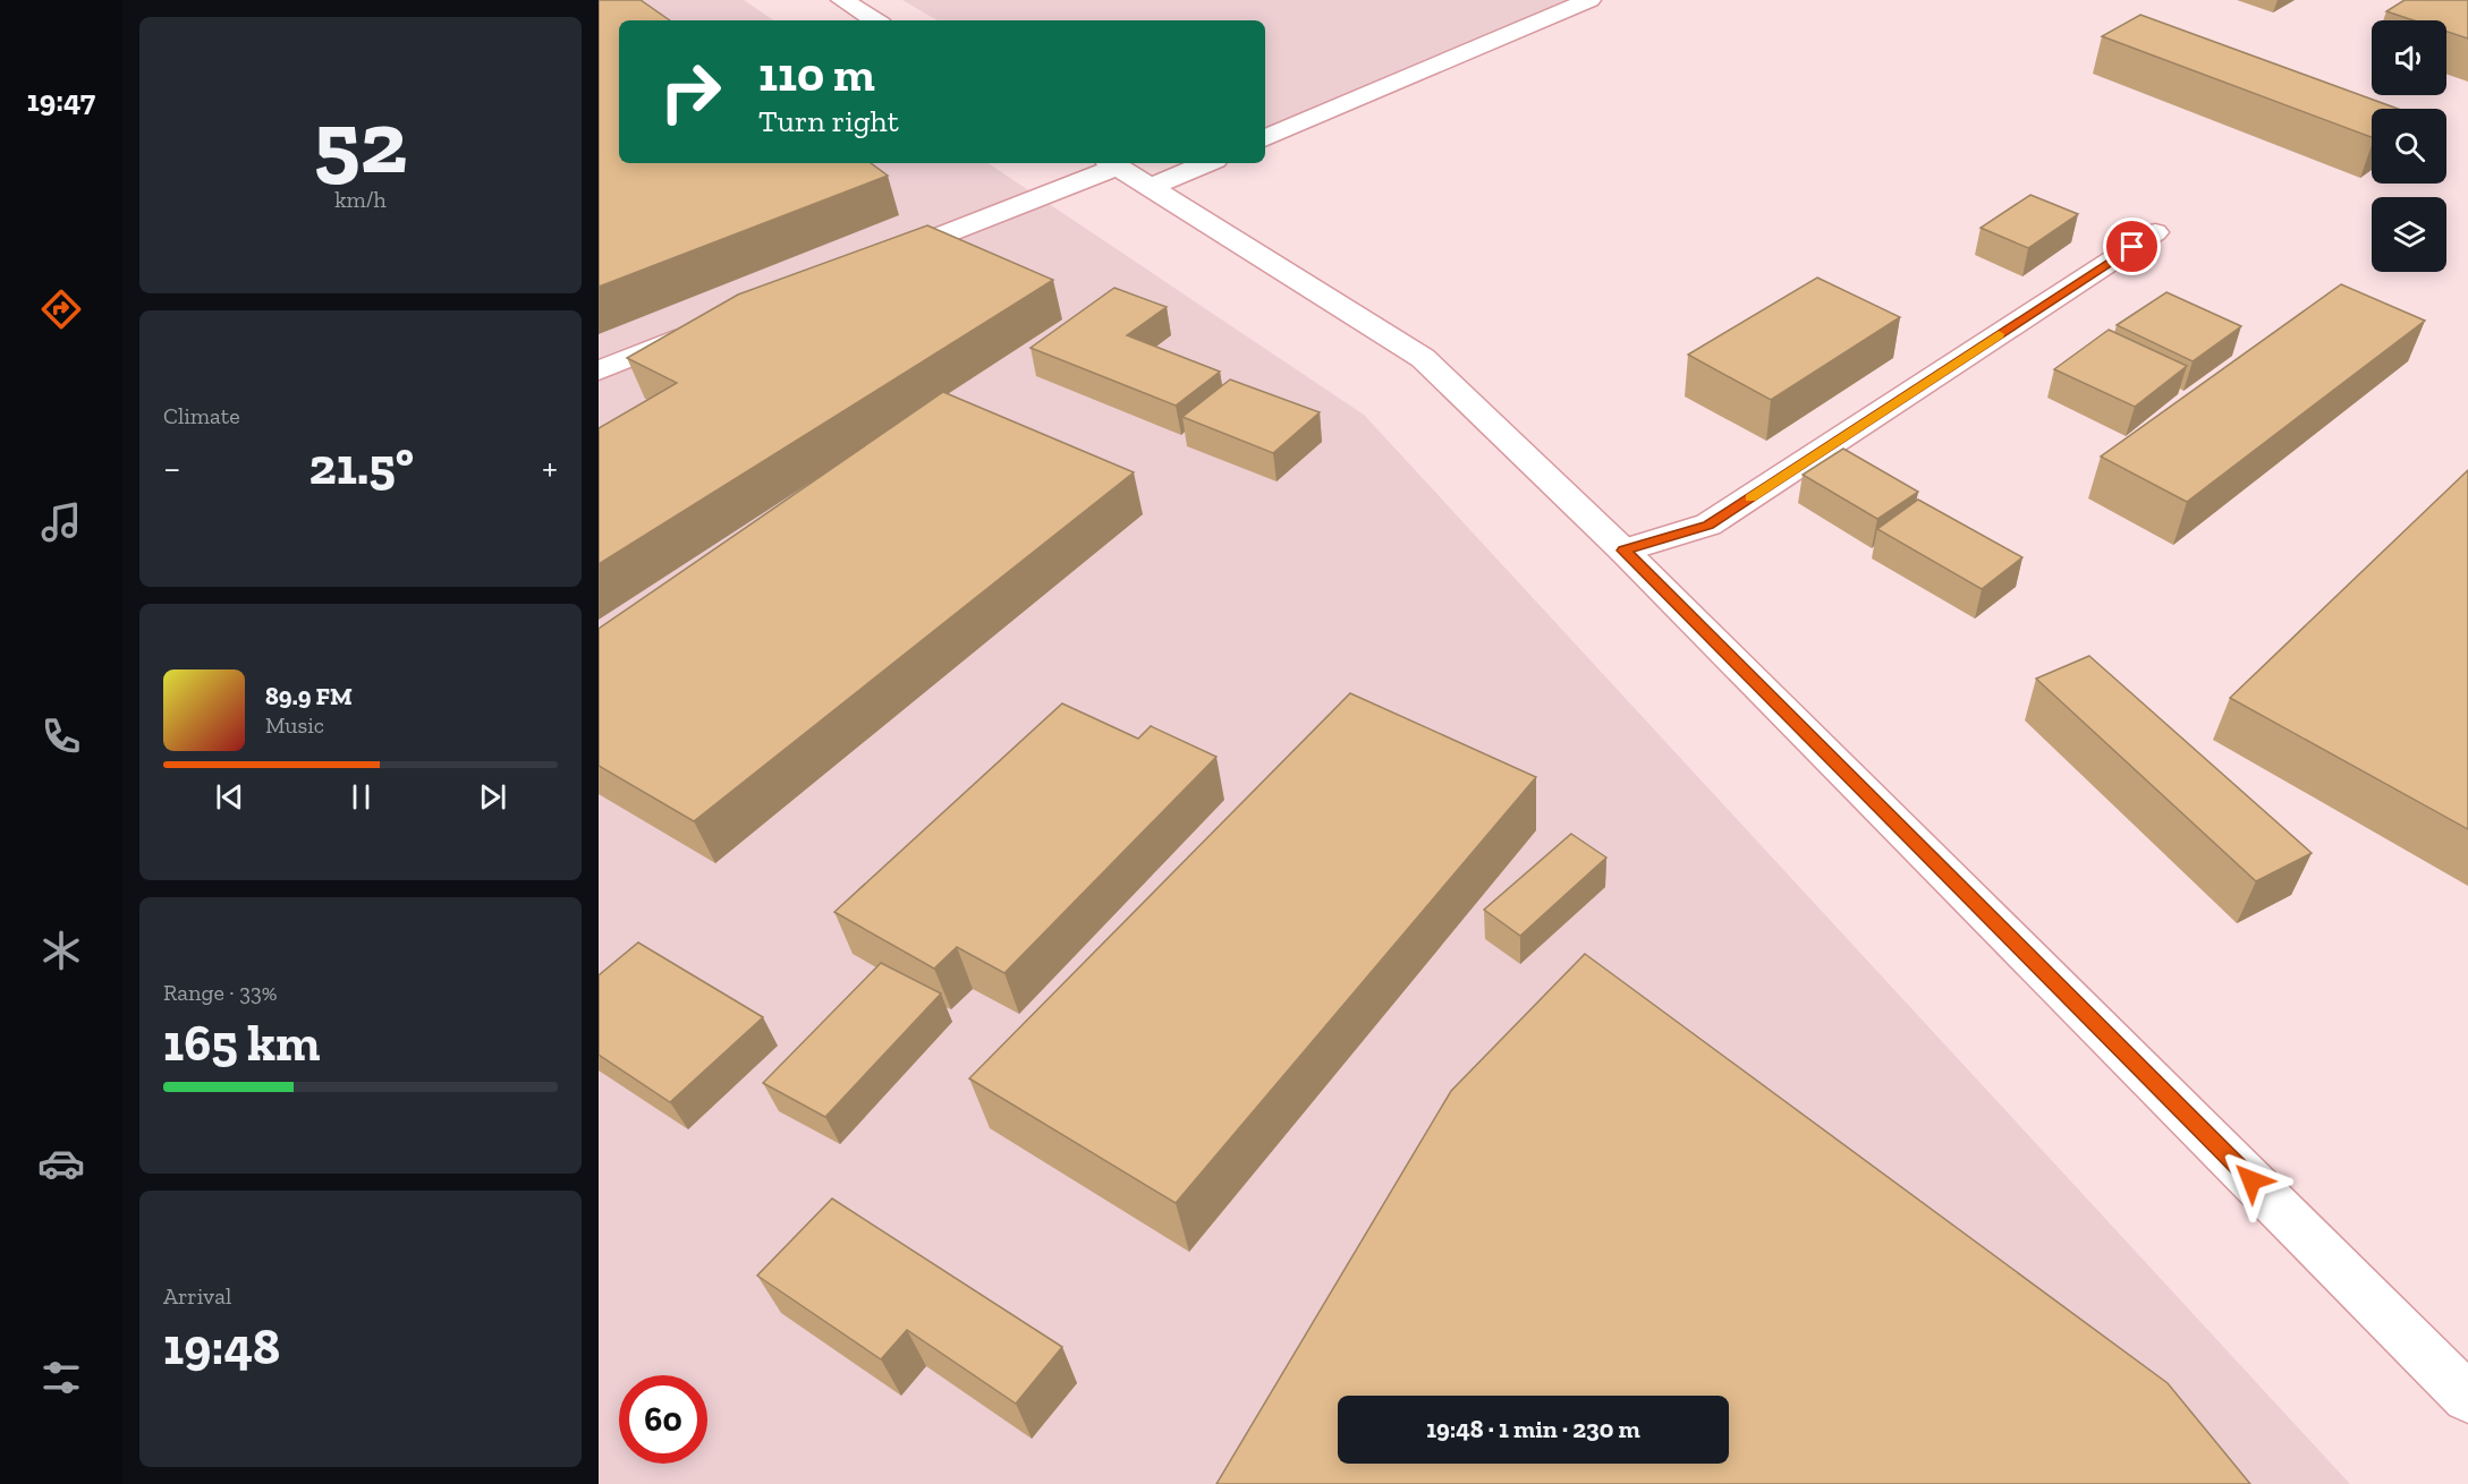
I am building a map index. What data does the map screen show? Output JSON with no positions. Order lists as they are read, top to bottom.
{
  "page": {
    "tabs": "19:47",
    "tile": [
      ["52", "km/h"],
      "Climate",
      ["Range · 33%", "165 km"],
      ["Arrival", "19:48"]
    ],
    "turn": ["110 m", "Turn right"],
    "heat": ["−", "21.5°", "+"],
    "song": ["89.9 FM", "Music"],
    "limit": "60",
    "trip": "19:48 · 1 min · 230 m"
  }
}
